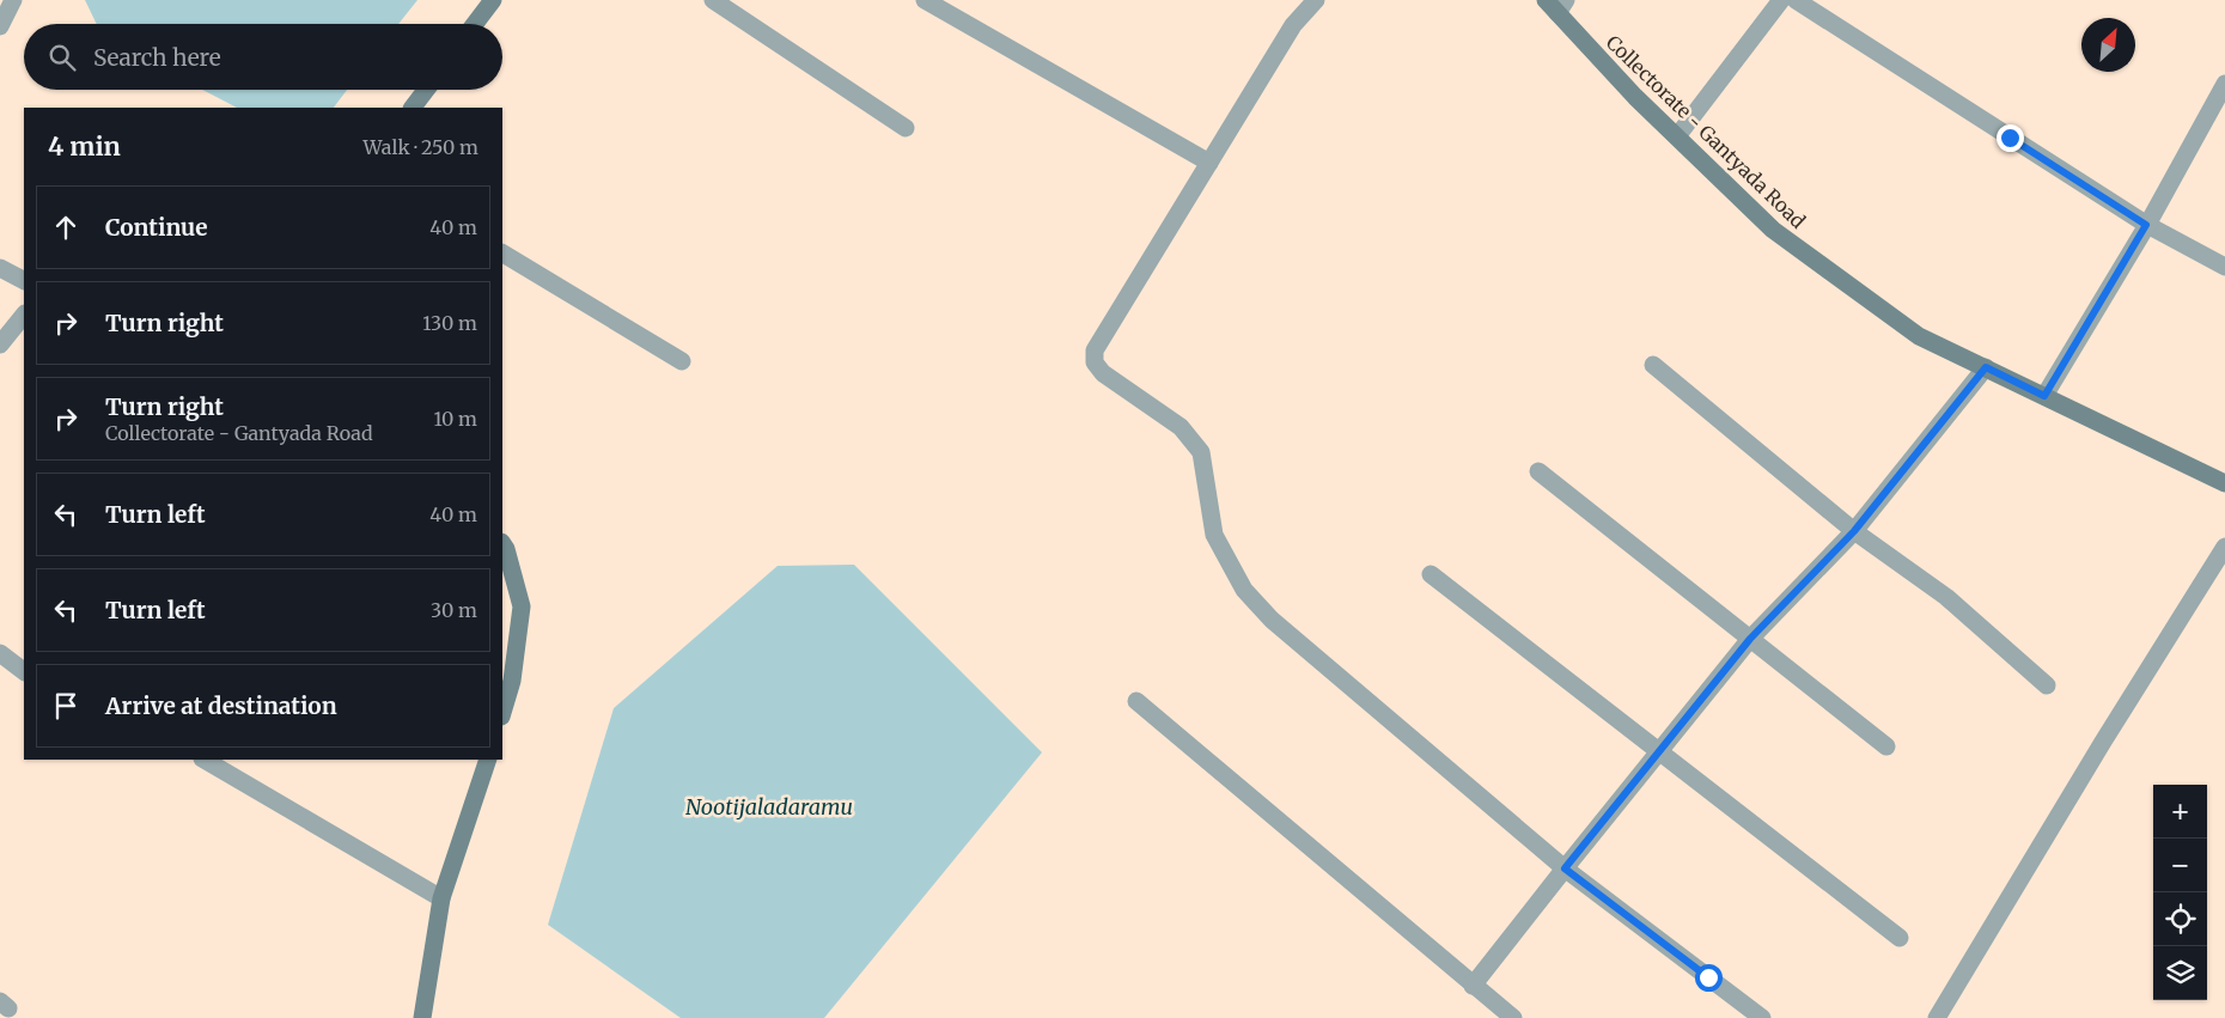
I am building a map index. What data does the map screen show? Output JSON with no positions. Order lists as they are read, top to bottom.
{
  "streets": {
    "street": ["Collectorate - Gantyada Road"]
  },
  "water": ["Nootijaladaramu"],
  "north": "top right",
  "page": {
    "search": "Search here",
    "heading": ["4 min", "Walk · 250 m"],
    "list": [
      ["Continue", "40 m"],
      ["Turn right", "130 m"],
      ["Turn right", "Collectorate - Gantyada Road", "10 m"],
      ["Turn left", "40 m"],
      ["Turn left", "30 m"],
      "Arrive at destination"
    ],
    "map_buttons": ["+", "−"]
  }
}
